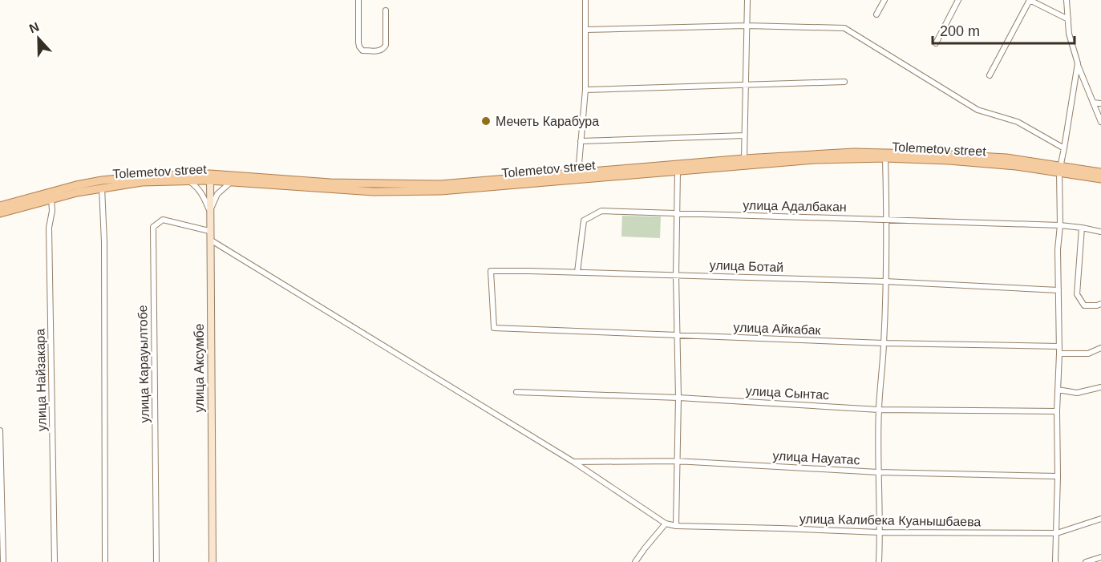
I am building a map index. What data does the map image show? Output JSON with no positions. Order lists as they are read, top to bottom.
{
  "streets": {
    "main road": ["Tolemetov street", "улица Аксумбе"],
    "street": [
      "улица Адалбакан",
      "улица Ботай",
      "улица Айкабак",
      "улица Карауылтобе",
      "улица Найзакара",
      "улица Сынтас",
      "улица Науатас",
      "улица Калибека Куанышбаева"
    ]
  },
  "crossings": [
    ["Tolemetov street", "улица Аксумбе"],
    ["Tolemetov street", "улица Найзакара"],
    ["улица Адалбакан", "улица Ботай"],
    ["улица Ботай", "улица Айкабак"],
    ["улица Карауылтобе", "улица Аксумбе"],
    ["улица Аксумбе", "улица Калибека Куанышбаева"],
    ["улица Науатас", "улица Калибека Куанышбаева"]
  ],
  "places": ["Мечеть Карабура"],
  "scale_bar": "200 m",
  "north": "top"
}
